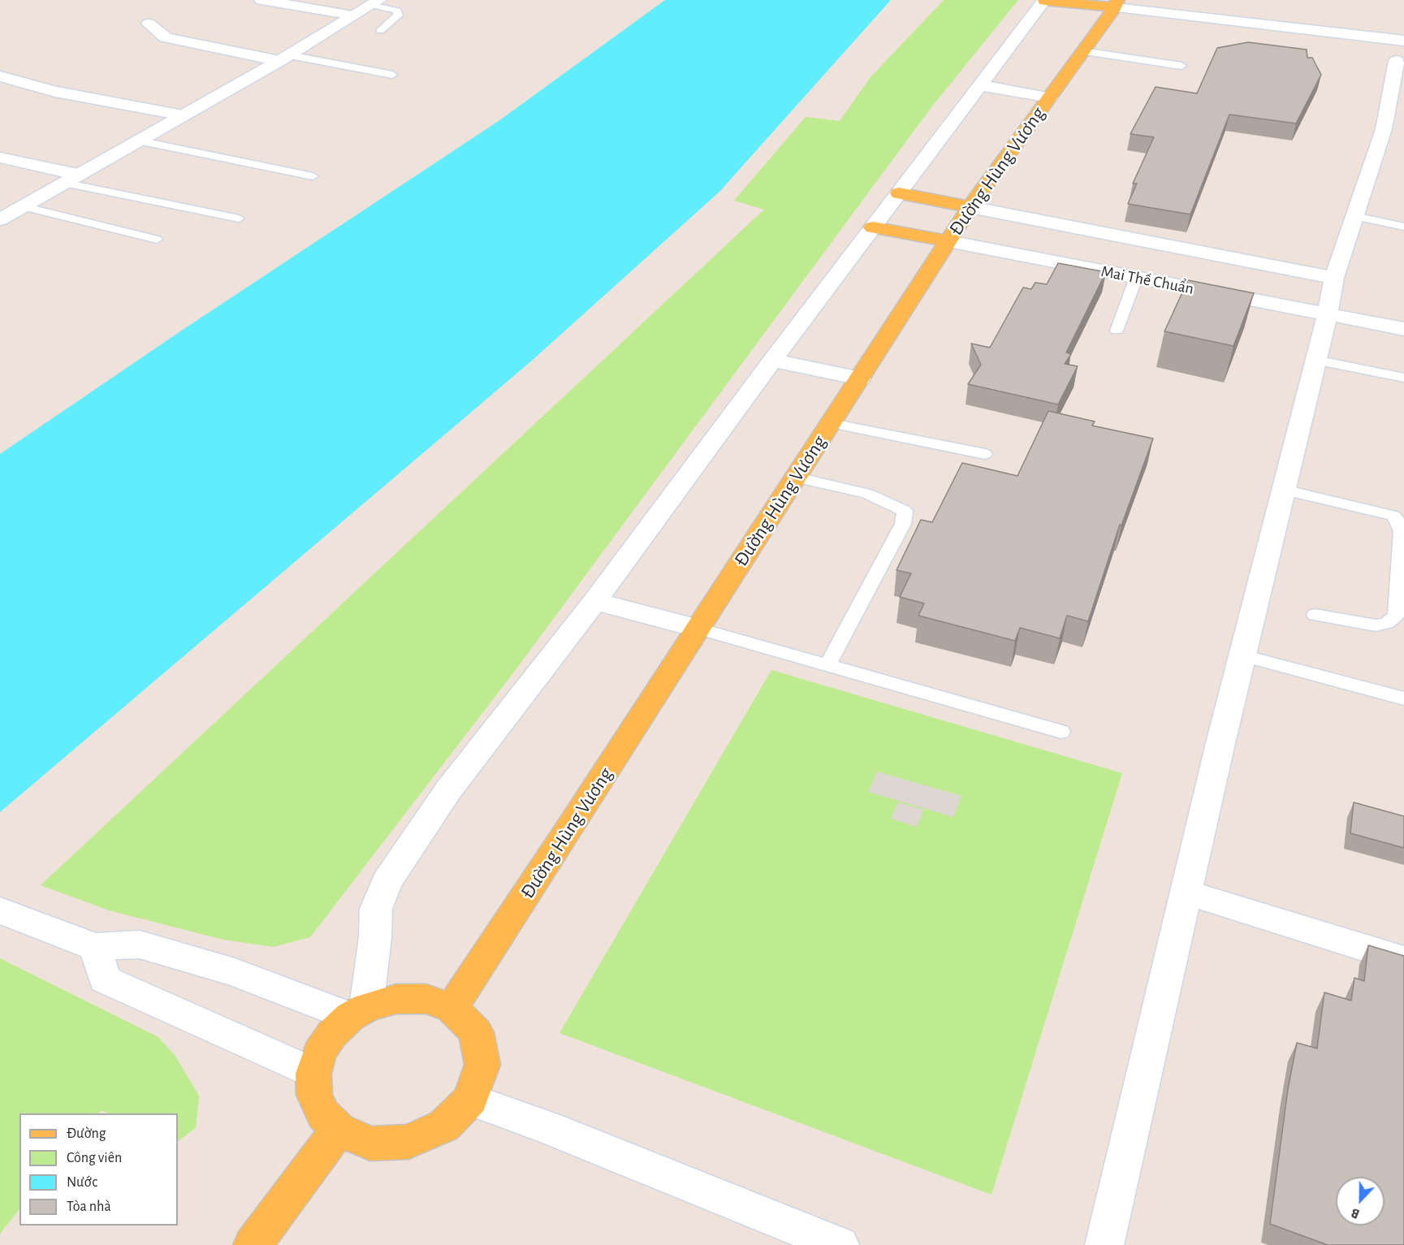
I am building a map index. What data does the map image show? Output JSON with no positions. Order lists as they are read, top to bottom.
{
  "streets": {
    "main road": ["Đường Hùng Vương"],
    "street": ["Mai Thế Chuẩn"]
  },
  "crossings": [
    ["Đường Hùng Vương", "Mai Thế Chuẩn"]
  ],
  "legend": [
    "Đường",
    "Công viên",
    "Nước",
    "Tòa nhà"
  ],
  "north": "bottom"
}
